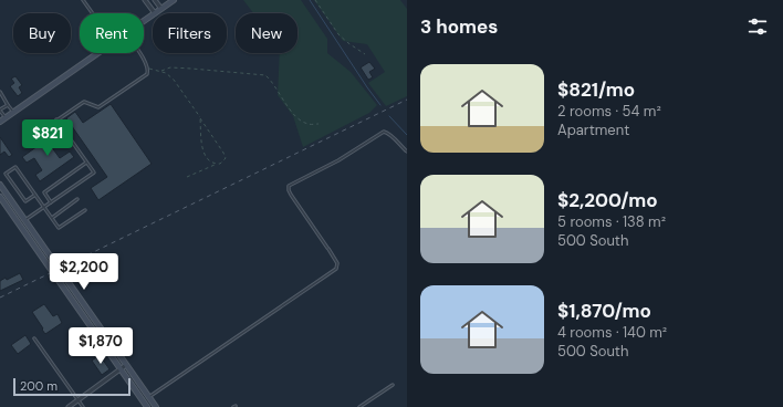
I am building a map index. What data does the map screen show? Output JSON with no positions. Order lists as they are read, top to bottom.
{
  "scale_bar": "200 m",
  "page": {
    "heading": "3 homes",
    "chip": [
      "Buy",
      "Rent",
      "Filters",
      "New"
    ],
    "list": [
      {
        "name": "$821/mo",
        "note": "2 rooms · 54 m² · Apartment"
      },
      {
        "name": "$2,200/mo",
        "note": "5 rooms · 138 m² · 500 South"
      },
      {
        "name": "$1,870/mo",
        "note": "4 rooms · 140 m² · 500 South"
      }
    ],
    "price": ["$821", "$2,200", "$1,870"],
    "scale": "200 m"
  }
}
